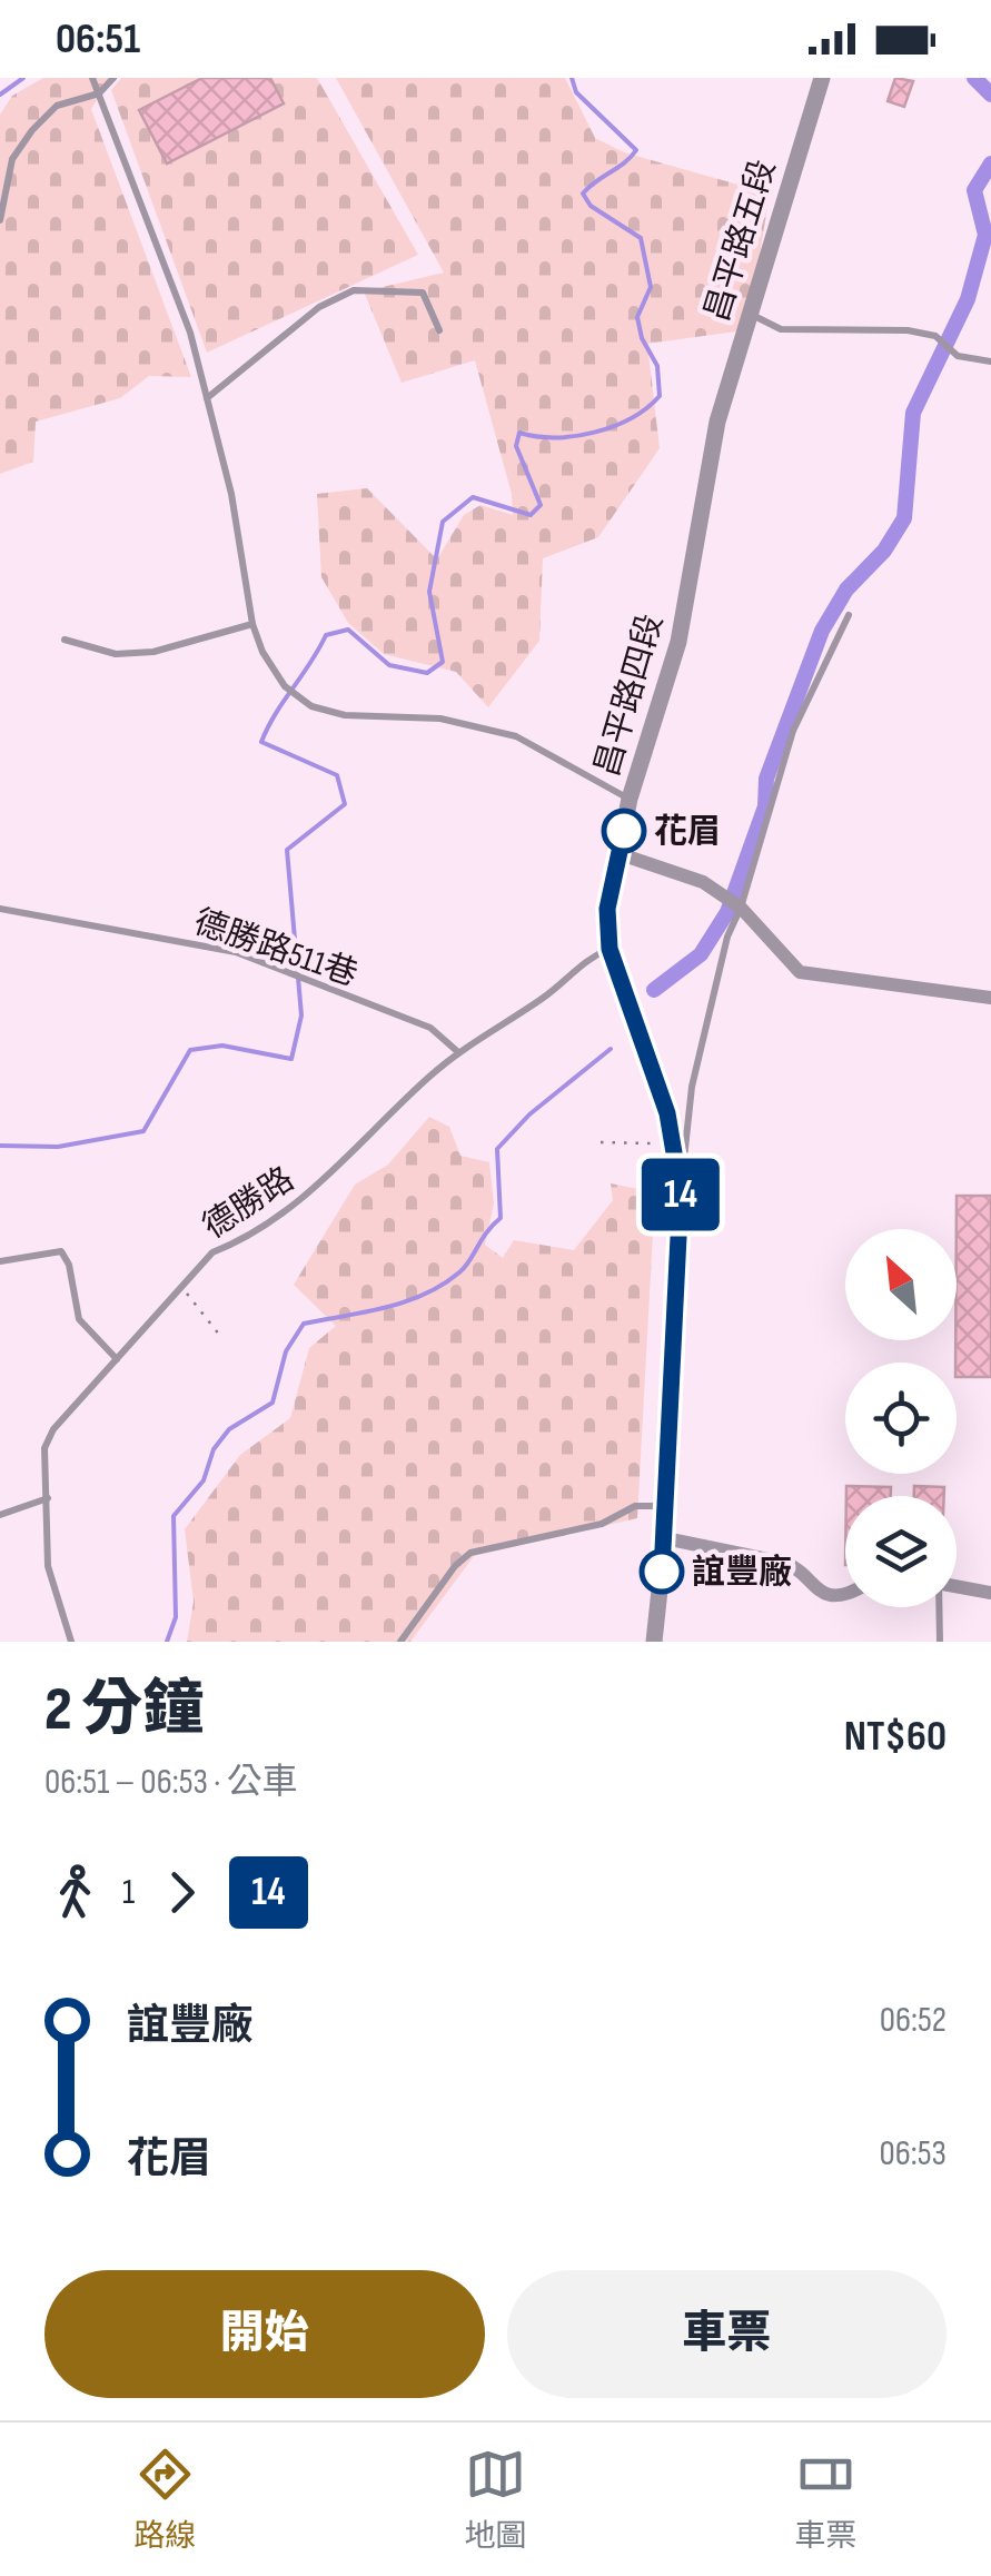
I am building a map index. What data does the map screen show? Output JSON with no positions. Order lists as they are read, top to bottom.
{
  "streets": {
    "street": ["昌平路五段", "昌平路四段"],
    "lane": ["德勝路511巷", "德勝路"]
  },
  "crossings": [
    ["昌平路五段", "昌平路四段"],
    ["昌平路四段", "德勝路"],
    ["德勝路511巷", "德勝路"]
  ],
  "places": ["花眉", "誼豐廠"],
  "lines": ["bus line 14"],
  "north": "top left",
  "page": {
    "status": "06:51",
    "on_map": "14",
    "heading": ["2 分鐘", "06:51 – 06:53 · 公車", "NT$60"],
    "legs": ["1", "14"],
    "list": [
      {
        "name": "誼豐廠",
        "value": "06:52"
      },
      {
        "name": "花眉",
        "value": "06:53"
      }
    ],
    "buttons": ["開始", "車票"],
    "tabs": ["路線", "地圖", "車票"]
  }
}
